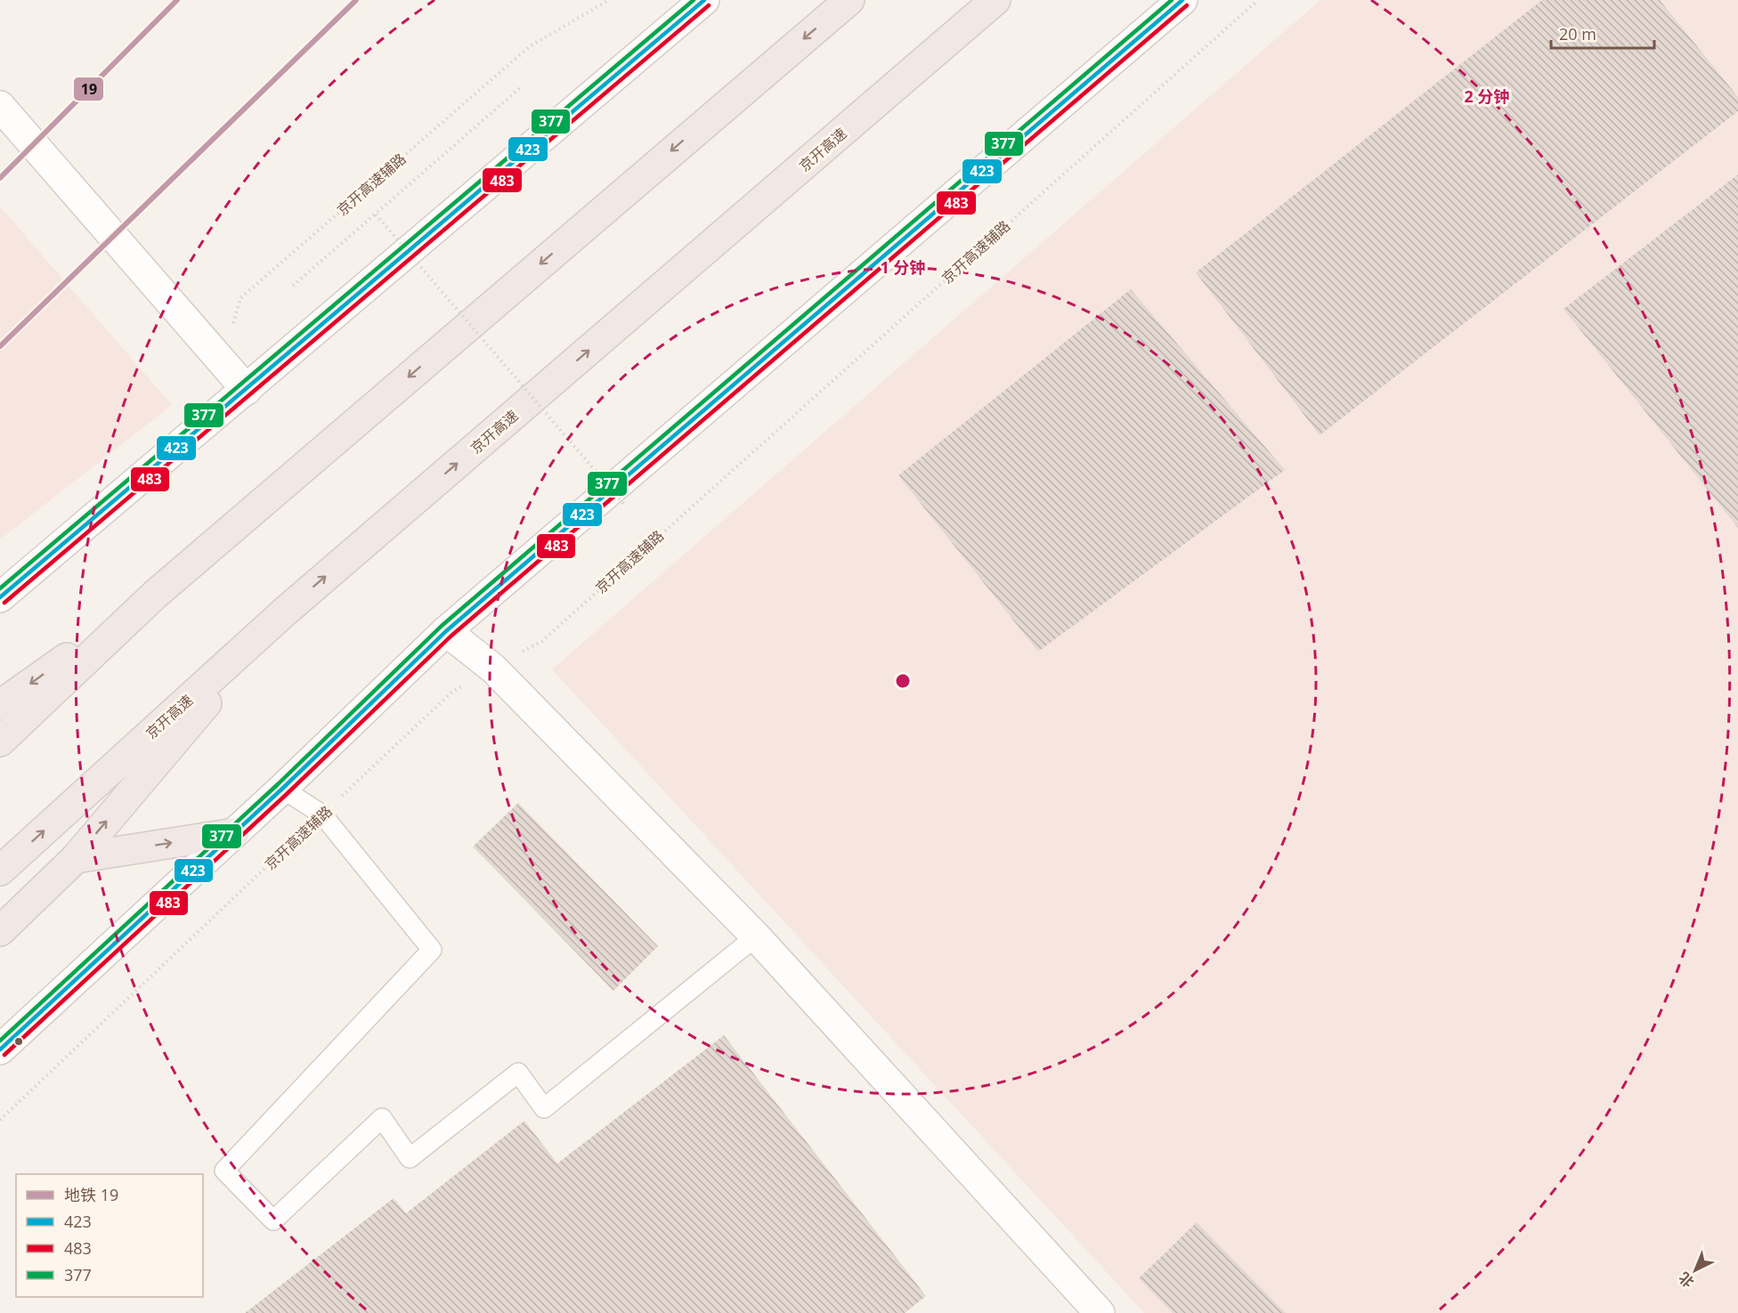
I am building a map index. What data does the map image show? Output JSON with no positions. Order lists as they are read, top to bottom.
{
  "streets": {
    "highway": ["京开高速"],
    "path": ["京开高速辅路"]
  },
  "lines": [
    "metro line 19",
    "transit line 423",
    "transit line 377",
    "transit line 483"
  ],
  "legend": [
    "地铁 19",
    "423",
    "483",
    "377"
  ],
  "scale_bar": "20 m",
  "north": "bottom left",
  "rings": ["2 分钟", "1 分钟"]
}
